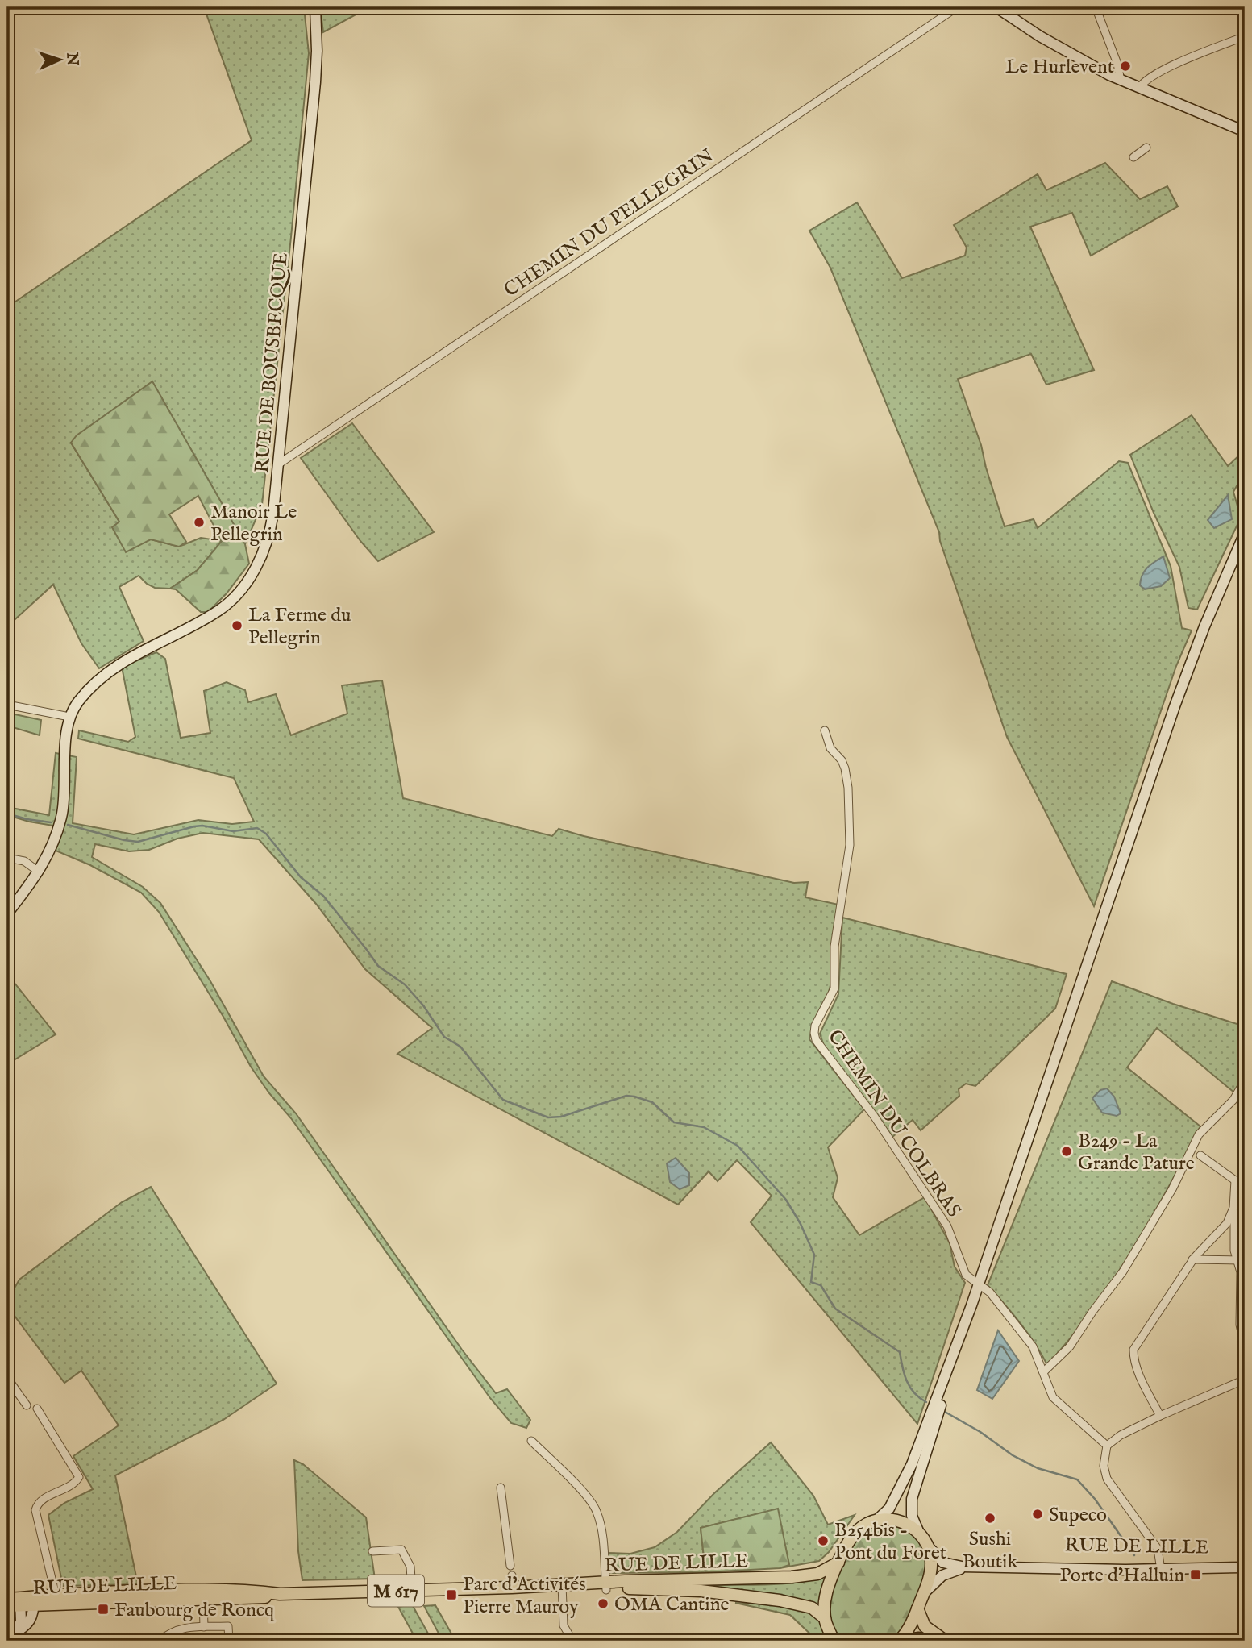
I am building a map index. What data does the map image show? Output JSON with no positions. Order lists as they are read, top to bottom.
{
  "streets": {
    "main road": ["RUE DE BOUSBECQUE", "RUE DE LILLE", "M 617"],
    "street": ["CHEMIN DU PELLEGRIN", "CHEMIN DU COLBRAS"]
  },
  "crossings": [
    ["CHEMIN DU PELLEGRIN", "RUE DE BOUSBECQUE"]
  ],
  "places": {
    "other": [
      "Le Hurlevent",
      "Manoir Le Pellegrin",
      "La Ferme du Pellegrin",
      "B249 - La Grande Pature",
      "Supeco",
      "Sushi Boutik",
      "B254bis - Pont du Foret",
      "OMA Cantine"
    ],
    "transit": ["Porte d'Halluin", "Parc d'Activités Pierre Mauroy", "Faubourg de Roncq"]
  },
  "north": "right"
}
